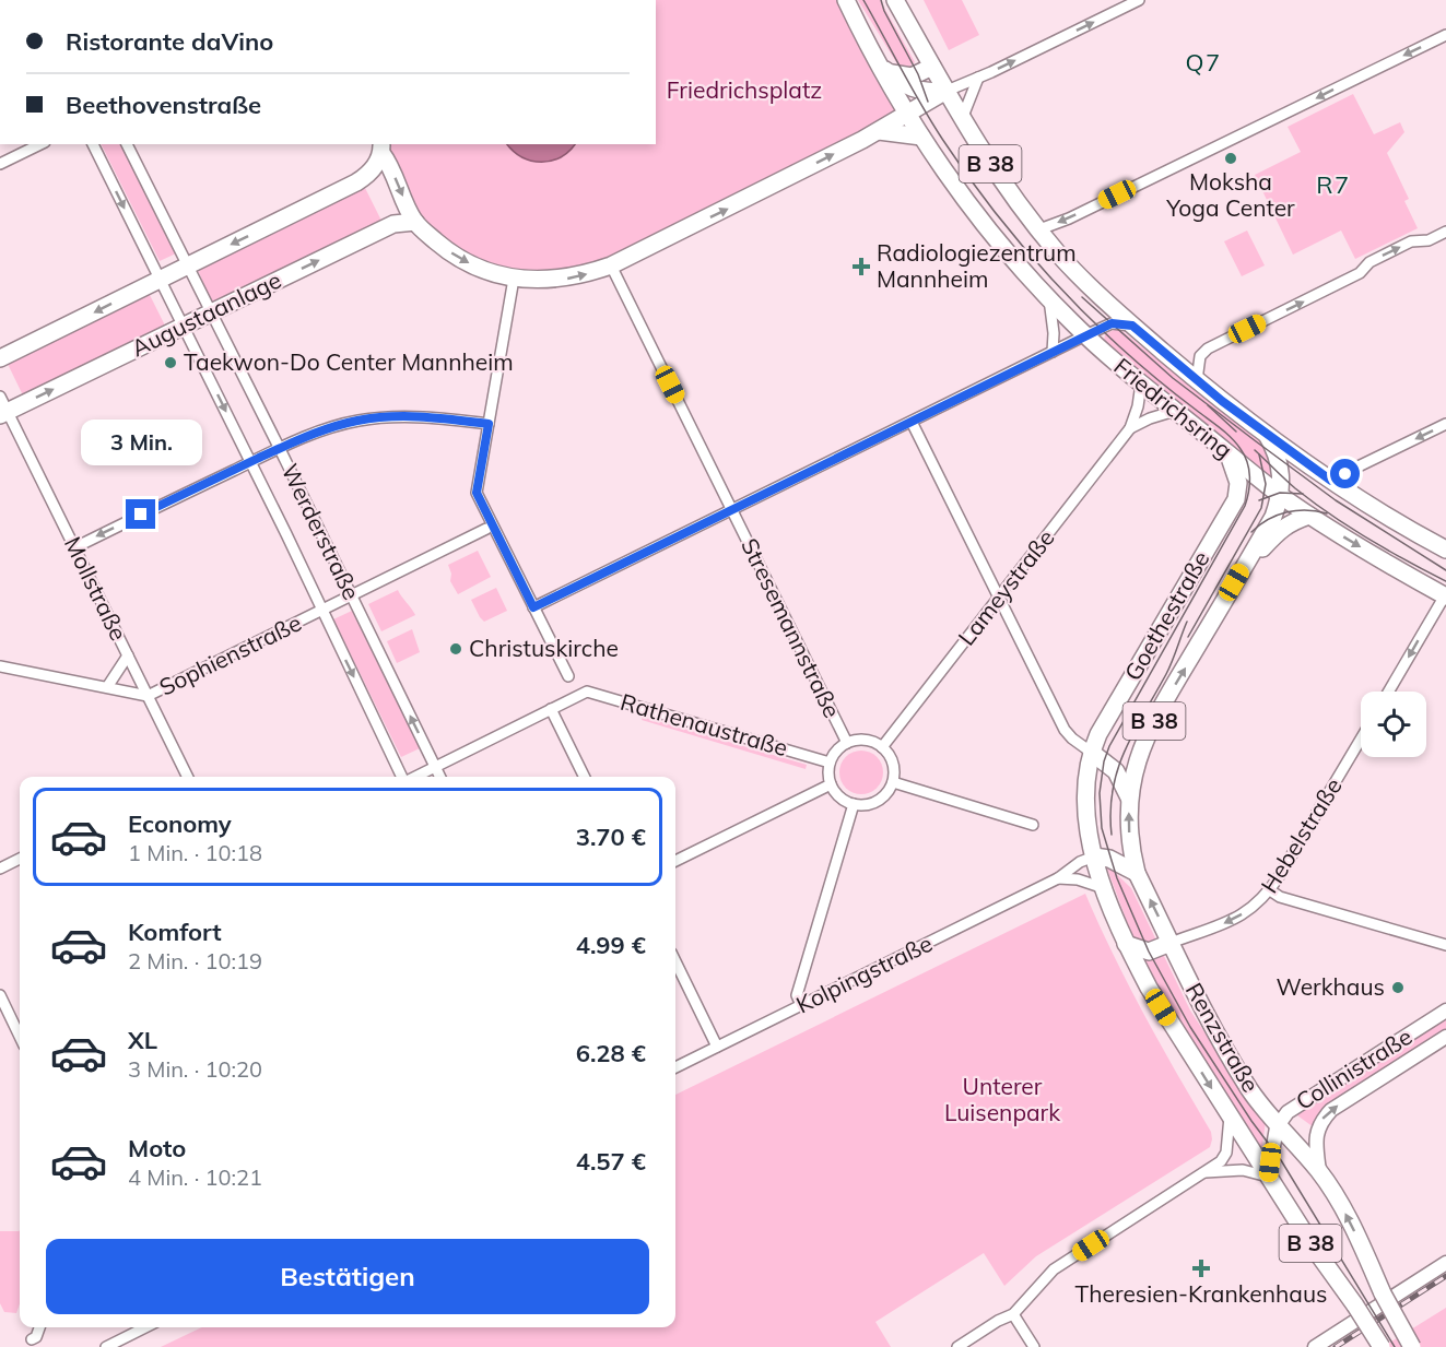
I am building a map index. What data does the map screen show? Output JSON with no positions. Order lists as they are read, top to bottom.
{
  "streets": {
    "main road": [
      "B 38",
      "Augustaanlage",
      "Friedrichsring",
      "Goethestraße",
      "Renzstraße"
    ],
    "street": [
      "Werderstraße",
      "Lameystraße",
      "Mollstraße",
      "Stresemannstraße",
      "Sophienstraße",
      "Rathenaustraße",
      "Hebelstraße",
      "Kolpingstraße",
      "Collinistraße"
    ]
  },
  "crossings": [
    ["B 38", "Friedrichsring"],
    ["B 38", "Goethestraße"],
    ["Augustaanlage", "Werderstraße"],
    ["Augustaanlage", "Mollstraße"],
    ["Friedrichsring", "Lameystraße"],
    ["Friedrichsring", "Goethestraße"],
    ["Werderstraße", "Sophienstraße"],
    ["Lameystraße", "Stresemannstraße"],
    ["Lameystraße", "Rathenaustraße"],
    ["Mollstraße", "Sophienstraße"],
    ["Goethestraße", "Hebelstraße"],
    ["Goethestraße", "Kolpingstraße"],
    ["Goethestraße", "Renzstraße"],
    ["Stresemannstraße", "Rathenaustraße"],
    ["Hebelstraße", "Renzstraße"],
    ["Kolpingstraße", "Renzstraße"],
    ["Renzstraße", "Collinistraße"]
  ],
  "one_way": ["Hebelstraße"],
  "districts": ["Q7", "R7"],
  "parks": ["Friedrichsplatz", "Unterer Luisenpark"],
  "places": {
    "other": [
      "Moksha Yoga Center",
      "Taekwon-Do Center Mannheim",
      "Christuskirche",
      "Werkhaus"
    ],
    "health": ["Radiologiezentrum Mannheim", "Theresien-Krankenhaus"]
  },
  "page": {
    "banner": ["Ristorante daVino", "Beethovenstraße"],
    "bubble": "3 Min.",
    "list": [
      {
        "name": "Economy",
        "note": "1 Min. · 10:18",
        "value": "3.70 €"
      },
      {
        "name": "Komfort",
        "note": "2 Min. · 10:19",
        "value": "4.99 €"
      },
      {
        "name": "XL",
        "note": "3 Min. · 10:20",
        "value": "6.28 €"
      },
      {
        "name": "Moto",
        "note": "4 Min. · 10:21",
        "value": "4.57 €"
      }
    ],
    "buttons": "Bestätigen"
  }
}
